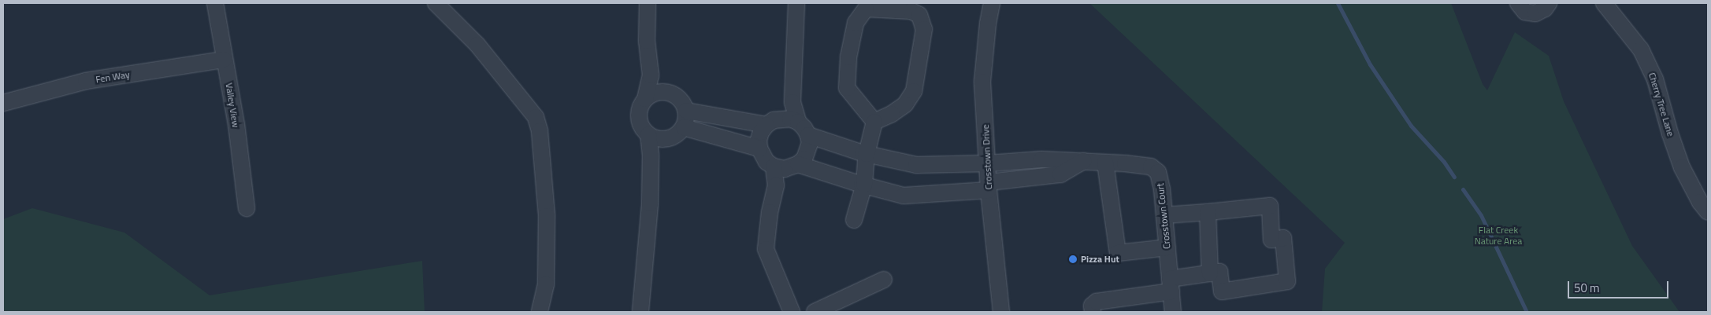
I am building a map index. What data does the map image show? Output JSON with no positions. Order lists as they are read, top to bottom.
{
  "streets": {
    "street": [
      "Fen Way",
      "Cherry Tree Lane",
      "Valley View",
      "Crosstown Drive",
      "Crosstown Court"
    ]
  },
  "crossings": [
    ["Fen Way", "Valley View"],
    ["Crosstown Drive", "Crosstown Court"]
  ],
  "parks": ["Flat Creek Nature Area"],
  "places": ["Pizza Hut"],
  "scale_bar": "50 m"
}
